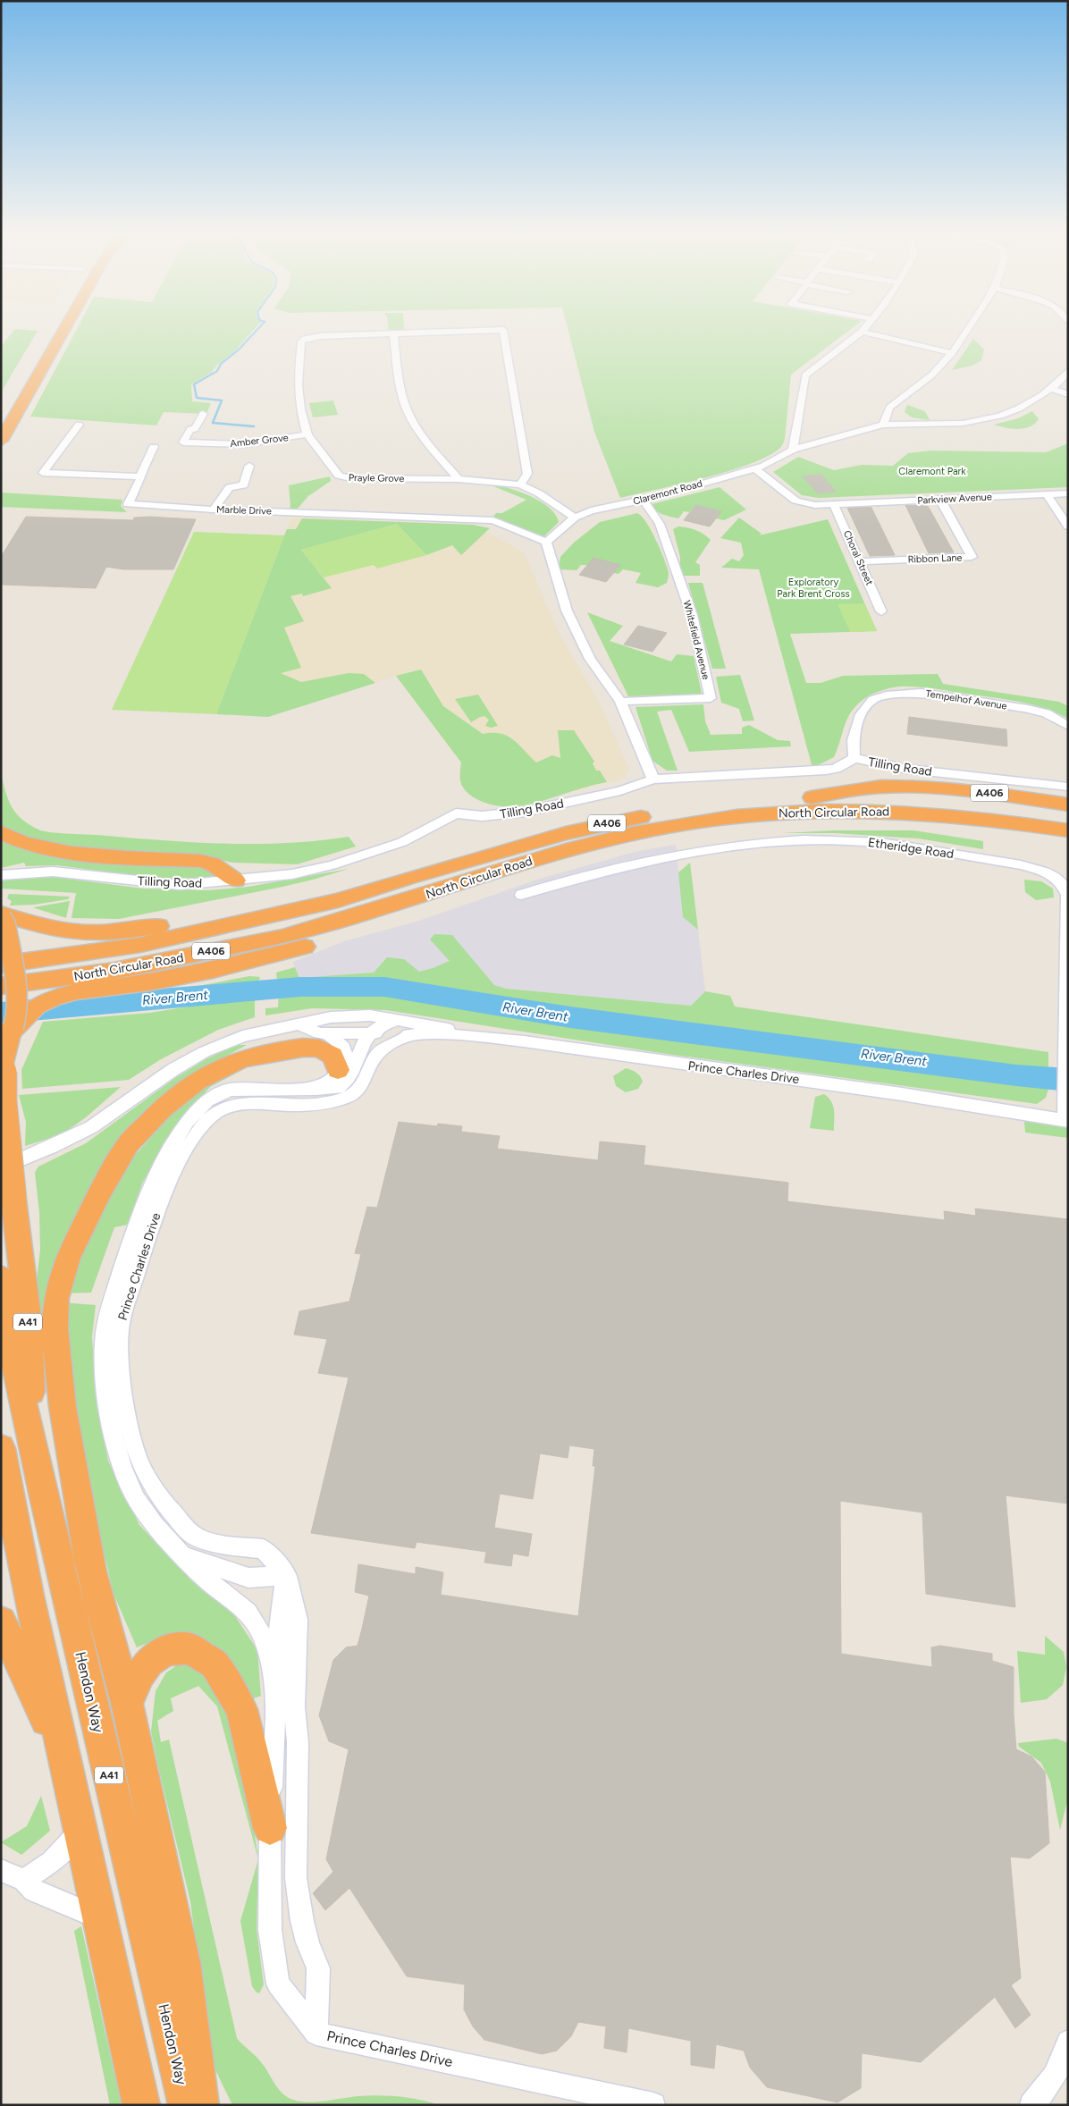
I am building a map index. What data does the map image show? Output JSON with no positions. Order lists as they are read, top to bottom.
{
  "streets": {
    "highway": [
      "A406",
      "North Circular Road",
      "A41",
      "Hendon Way"
    ],
    "street": [
      "Amber Grove",
      "Prayle Grove",
      "Claremont Road",
      "Parkview Avenue",
      "Marble Drive",
      "Choral Street",
      "Ribbon Lane",
      "Whitefield Avenue",
      "Tempelhof Avenue",
      "Tilling Road",
      "Etheridge Road",
      "Prince Charles Drive"
    ]
  },
  "crossings": [
    ["Amber Grove", "Prayle Grove"],
    ["Prayle Grove", "Claremont Road"],
    ["Claremont Road", "Marble Drive"],
    ["Claremont Road", "Whitefield Avenue"],
    ["Parkview Avenue", "Choral Street"],
    ["Parkview Avenue", "Ribbon Lane"],
    ["Choral Street", "Ribbon Lane"],
    ["Tempelhof Avenue", "Tilling Road"],
    ["A406", "North Circular Road"],
    ["A406", "A41"],
    ["Etheridge Road", "Prince Charles Drive"],
    ["A41", "Hendon Way"]
  ],
  "water": ["River Brent"],
  "parks": ["Claremont Park", "Exploratory Park Brent Cross"]
}
